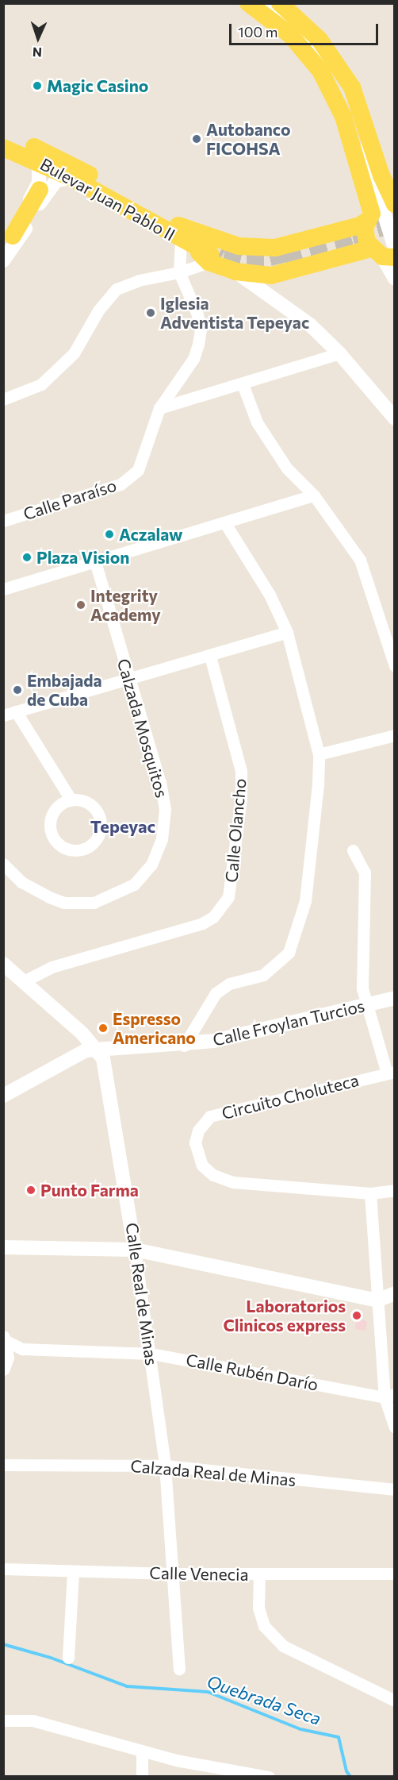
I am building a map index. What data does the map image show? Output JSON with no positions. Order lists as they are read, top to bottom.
{
  "streets": {
    "main road": ["Bulevar Juan Pablo II"],
    "street": [
      "Calle Paraíso",
      "Calzada Mosquitos",
      "Calle Olancho",
      "Calle Froylan Turcios",
      "Circuito Choluteca",
      "Calle Real de Minas",
      "Calle Rubén Darío",
      "Calzada Real de Minas",
      "Calle Venecia"
    ]
  },
  "crossings": [
    ["Bulevar Juan Pablo II", "Calle Paraíso"],
    ["Calle Olancho", "Calle Real de Minas"],
    ["Calle Froylan Turcios", "Calle Real de Minas"],
    ["Calle Real de Minas", "Calle Rubén Darío"],
    ["Calle Real de Minas", "Calzada Real de Minas"],
    ["Calle Real de Minas", "Calle Venecia"]
  ],
  "districts": ["Tepeyac"],
  "water": ["Quebrada Seca"],
  "places": [
    "Magic Casino",
    "Autobanco FICOHSA",
    "Iglesia Adventista Tepeyac",
    "Aczalaw",
    "Plaza Vision",
    "Integrity Academy",
    "Embajada de Cuba",
    "Espresso Americano",
    "Punto Farma",
    "Laboratorios Clinicos express"
  ],
  "scale_bar": "100 m",
  "north": "bottom"
}
